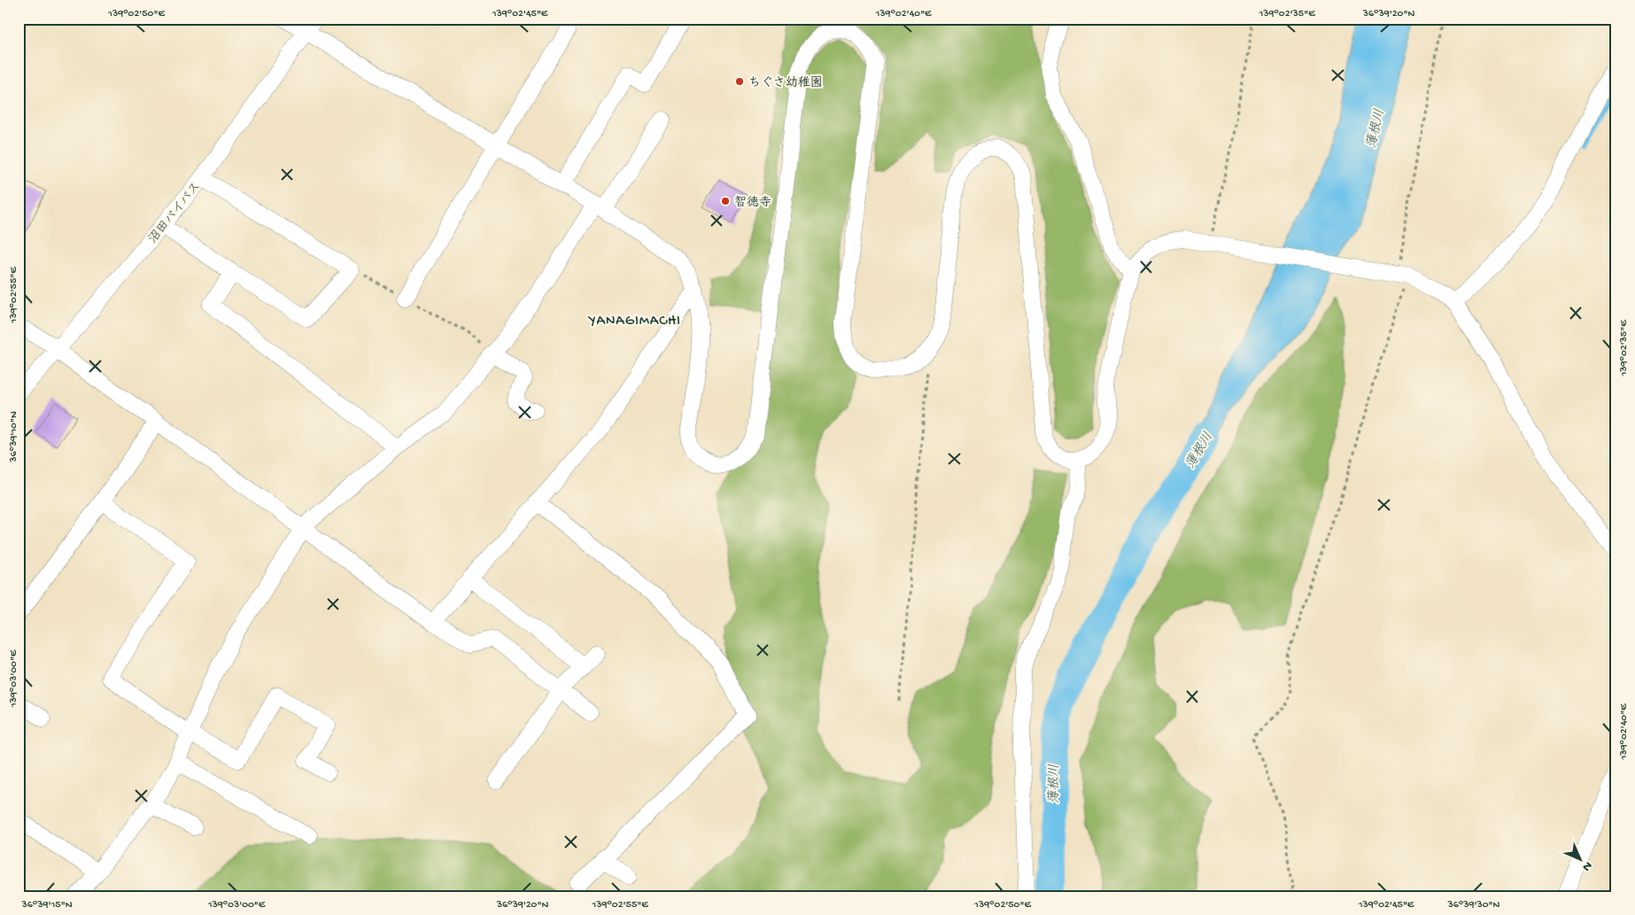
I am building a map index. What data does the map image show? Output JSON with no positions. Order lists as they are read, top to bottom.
{
  "streets": {
    "street": ["沼田バイパス"]
  },
  "districts": ["YANAGIMACHI"],
  "water": ["薄根川"],
  "places": ["ちぐさ幼稚園", "智徳寺"],
  "north": "bottom right",
  "coordinates": [
    "139°02'50\"E",
    "139°02'45\"E",
    "139°02'40\"E",
    "139°02'35\"E",
    "36°39'20\"N",
    "139°02'55\"E",
    "36°39'10\"N",
    "139°03'00\"E",
    "36°39'15\"N",
    "36°39'30\"N"
  ]
}
